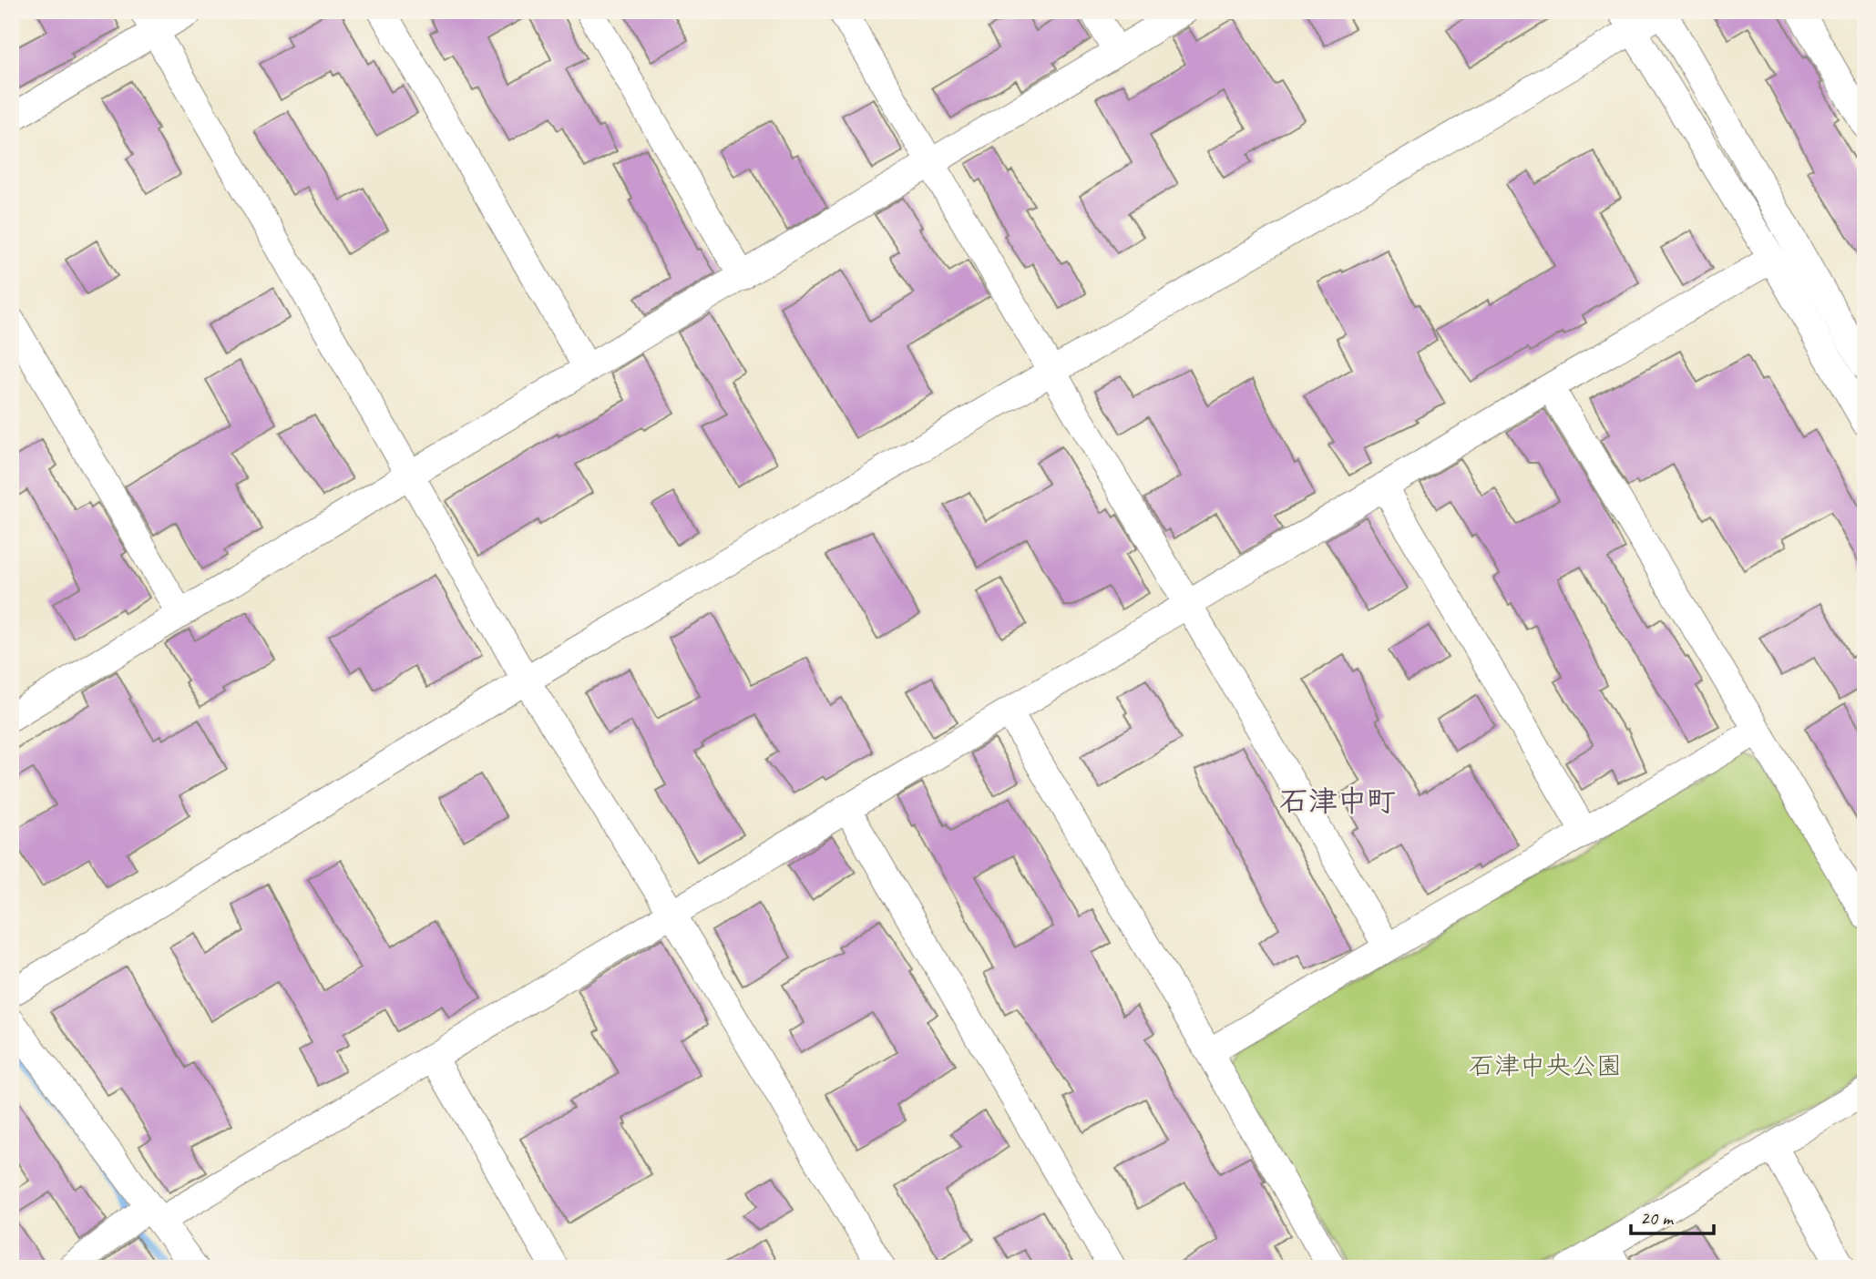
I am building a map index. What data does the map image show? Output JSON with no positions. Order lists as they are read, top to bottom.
{
  "districts": ["石津中町"],
  "parks": ["石津中央公園"],
  "scale_bar": "20 m"
}
